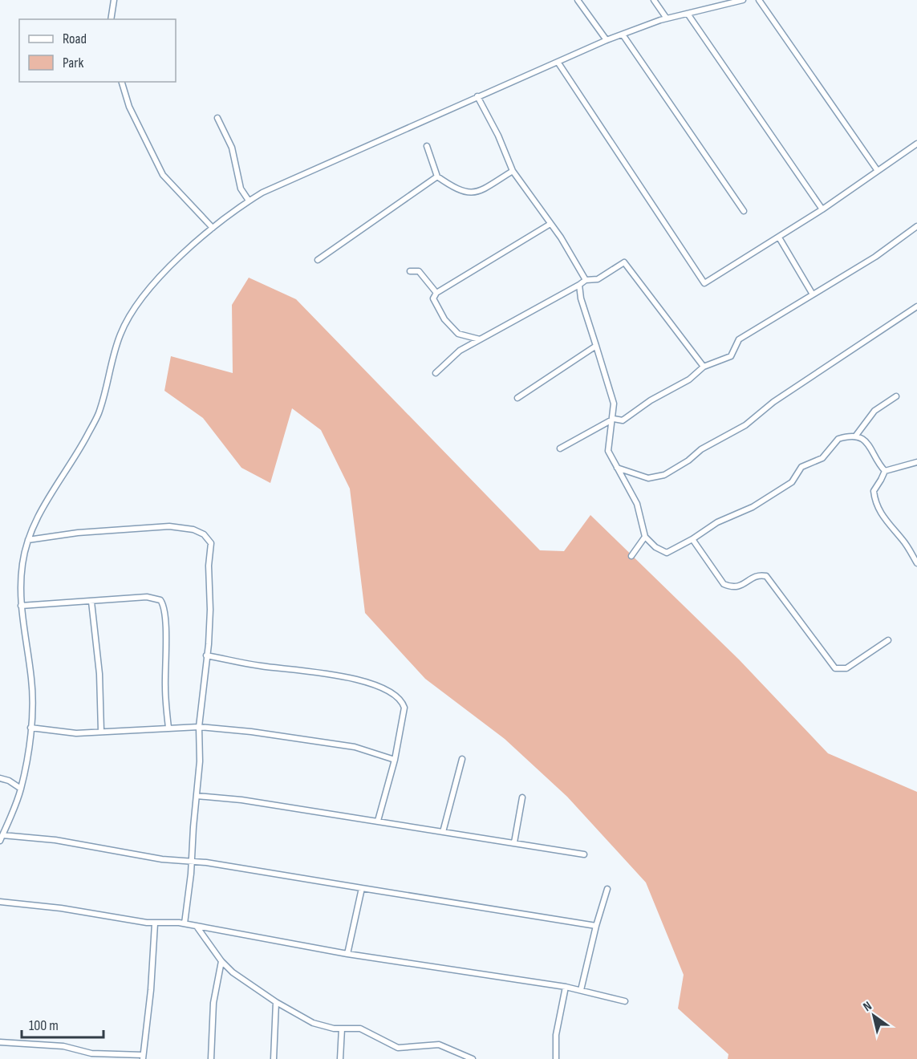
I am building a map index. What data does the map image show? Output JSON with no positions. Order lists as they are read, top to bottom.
{
  "legend": ["Road", "Park"],
  "scale_bar": "100 m",
  "north": "top left"
}
